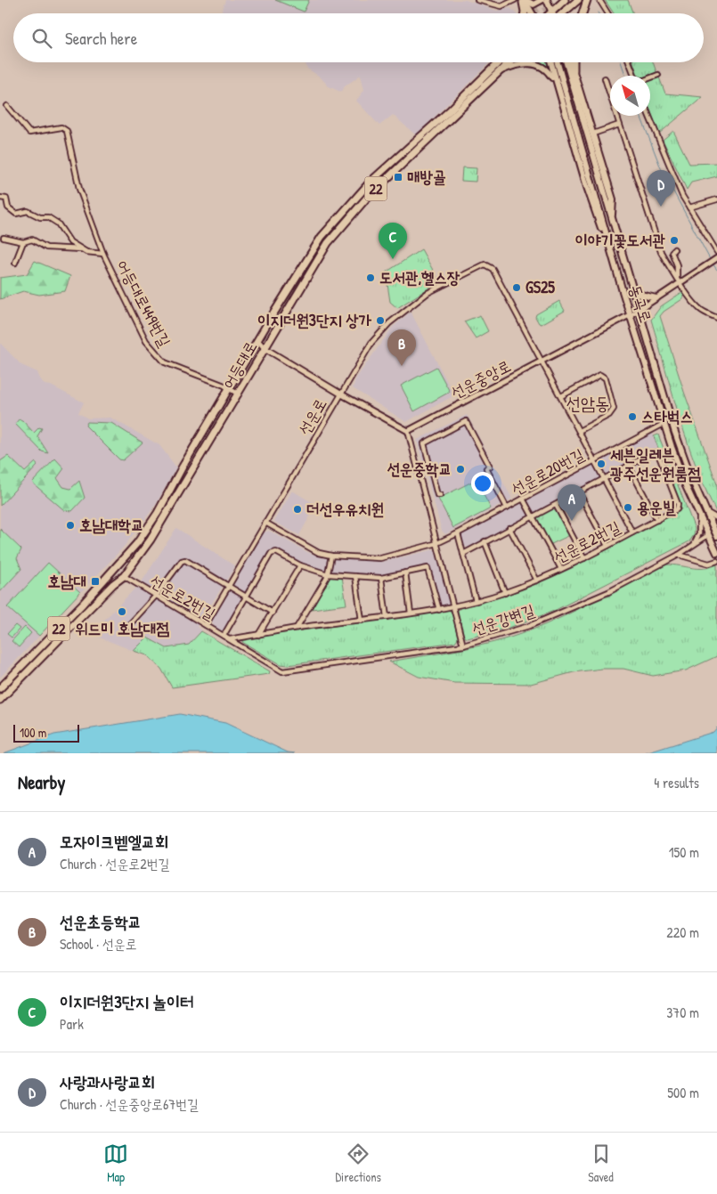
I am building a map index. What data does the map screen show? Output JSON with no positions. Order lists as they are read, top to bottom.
{
  "streets": {
    "main road": ["22", "동곡로", "어등대로"],
    "street": [
      "어등대로449번길",
      "선운중앙로",
      "선운로",
      "선운로20번길",
      "선운로2번길",
      "선운강변길"
    ]
  },
  "crossings": [
    ["어등대로449번길", "어등대로"],
    ["동곡로", "선운중앙로"],
    ["동곡로", "선운로20번길"],
    ["동곡로", "선운강변길"],
    ["어등대로", "선운로2번길"],
    ["선운중앙로", "선운로"],
    ["선운로", "선운로20번길"],
    ["선운로", "선운로2번길"],
    ["선운로2번길", "선운강변길"]
  ],
  "districts": ["선암동"],
  "places": {
    "transit": ["매방골", "호남대"],
    "other": [
      "이야기꽃도서관",
      "도서관,헬스장",
      "GS25",
      "이지더원3단지 상가",
      "스타벅스",
      "세븐일레븐 광주선운원룸점",
      "선운중학교",
      "용운빌",
      "더선우유치원",
      "호남대학교",
      "위드미 호남대점"
    ]
  },
  "scale_bar": "100 m",
  "north": "top left",
  "page": {
    "search": "Search here",
    "pins": [
      "D",
      "C",
      "B",
      "A"
    ],
    "scale": "100 m",
    "heading": ["Nearby", "4 results"],
    "list": [
      {
        "mark": "A",
        "name": "모자이크벧엘교회",
        "note": "Church · 선운로2번길",
        "value": "150 m"
      },
      {
        "mark": "B",
        "name": "선운초등학교",
        "note": "School · 선운로",
        "value": "220 m"
      },
      {
        "mark": "C",
        "name": "이지더원3단지 놀이터",
        "note": "Park",
        "value": "370 m"
      },
      {
        "mark": "D",
        "name": "사랑과사랑교회",
        "note": "Church · 선운중앙로67번길",
        "value": "500 m"
      }
    ],
    "nav": ["Map", "Directions", "Saved"]
  }
}
